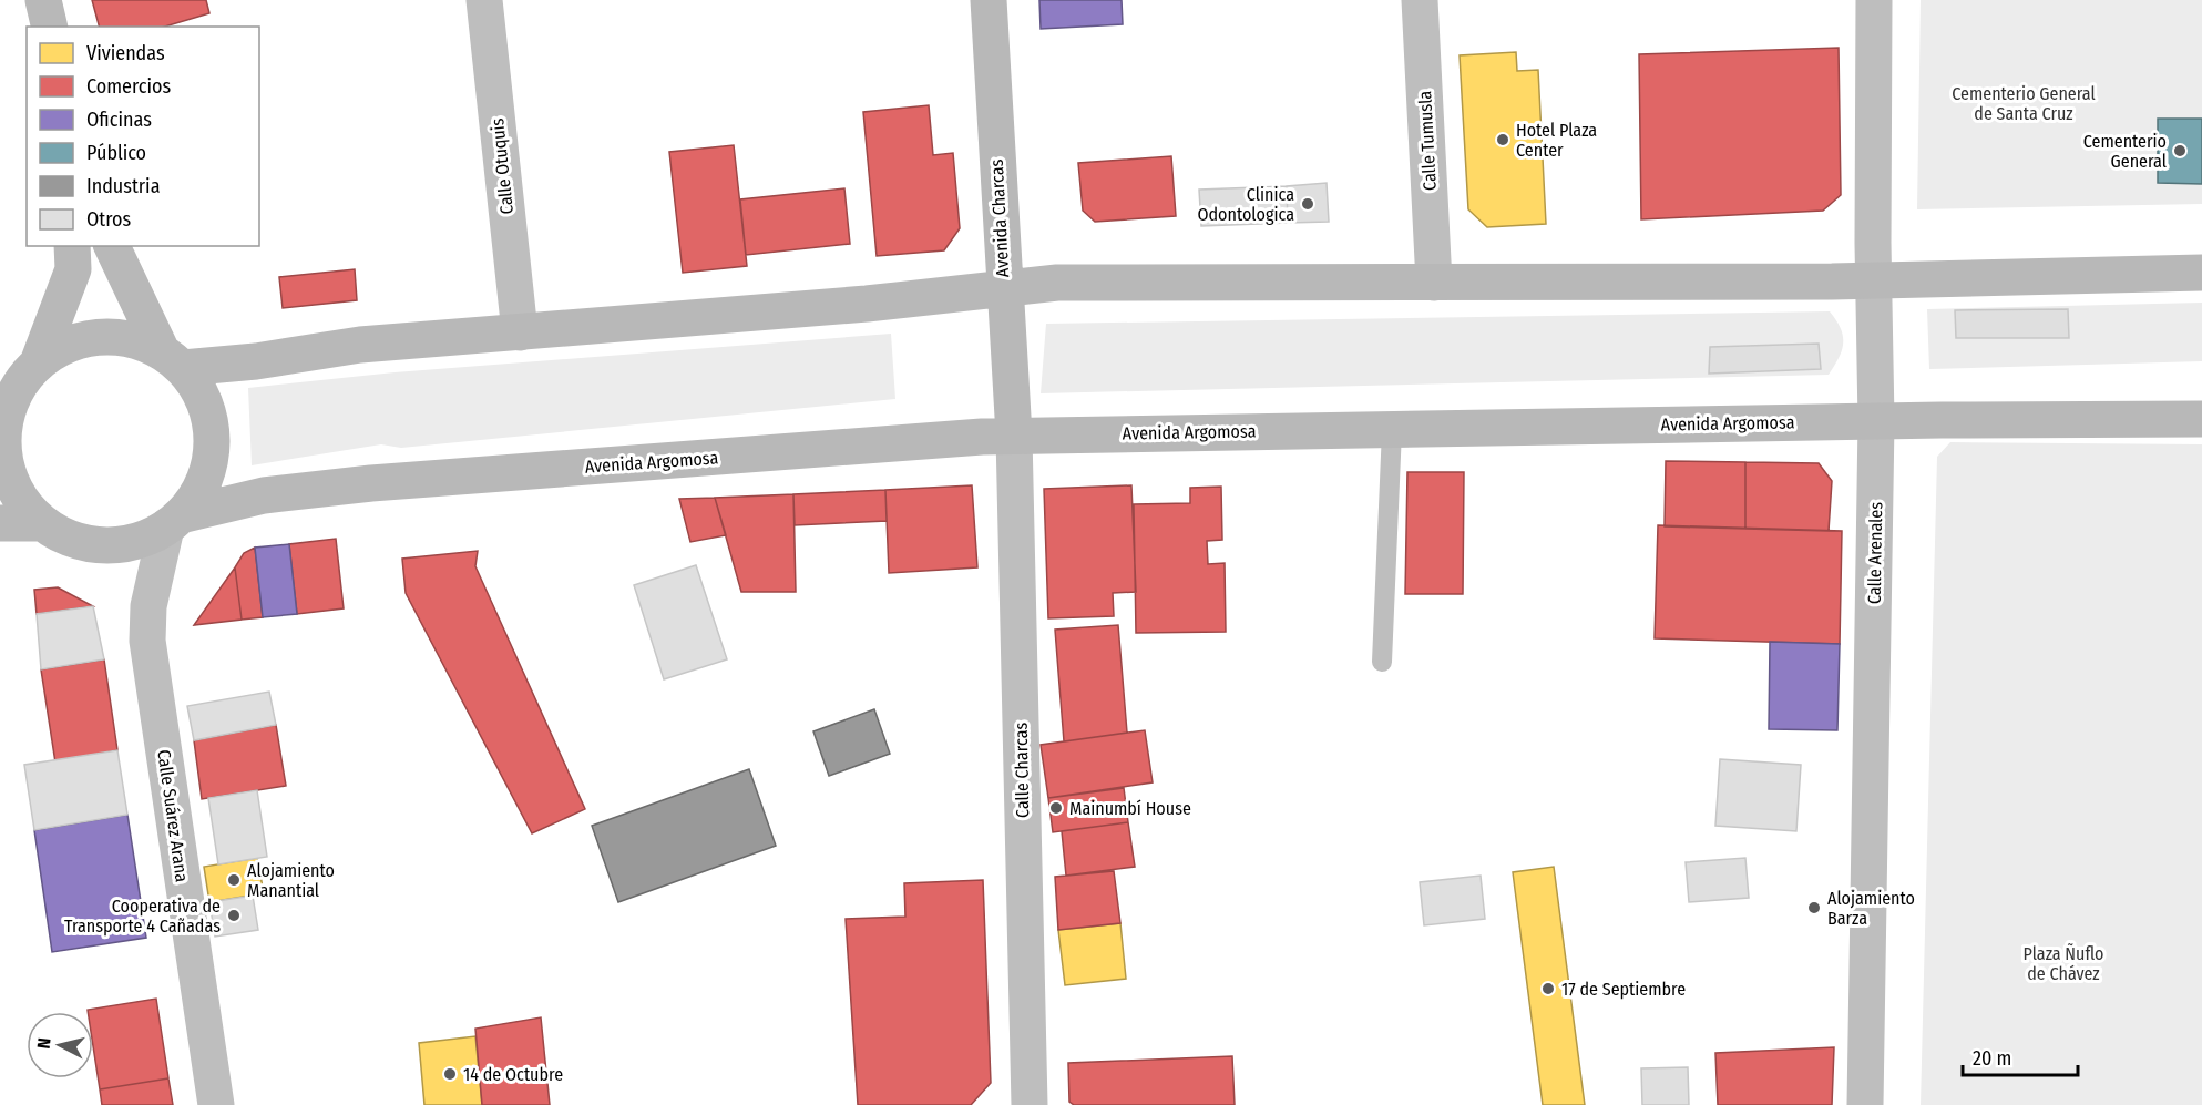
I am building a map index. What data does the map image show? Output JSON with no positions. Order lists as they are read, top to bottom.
{
  "streets": {
    "main road": ["Avenida Charcas", "Avenida Argomosa"],
    "street": [
      "Calle Tumusla",
      "Calle Otuquis",
      "Calle Arenales",
      "Calle Charcas",
      "Calle Suárez Arana"
    ]
  },
  "crossings": [
    ["Avenida Charcas", "Avenida Argomosa"],
    ["Avenida Charcas", "Calle Charcas"],
    ["Avenida Argomosa", "Calle Arenales"],
    ["Avenida Argomosa", "Calle Charcas"],
    ["Avenida Argomosa", "Calle Suárez Arana"]
  ],
  "parks": ["Cementerio General de Santa Cruz", "Plaza Ñuflo de Chávez"],
  "places": [
    "Hotel Plaza Center",
    "Cementerio General",
    "Clinica Odontologica",
    "Mainumbí House",
    "Alojamiento Manantial",
    "Alojamiento Barza",
    "Cooperativa de Transporte 4 Cañadas",
    "17 de Septiembre",
    "14 de Octubre"
  ],
  "legend": [
    "Viviendas",
    "Comercios",
    "Oficinas",
    "Público",
    "Industria",
    "Otros"
  ],
  "scale_bar": "20 m",
  "north": "left"
}
